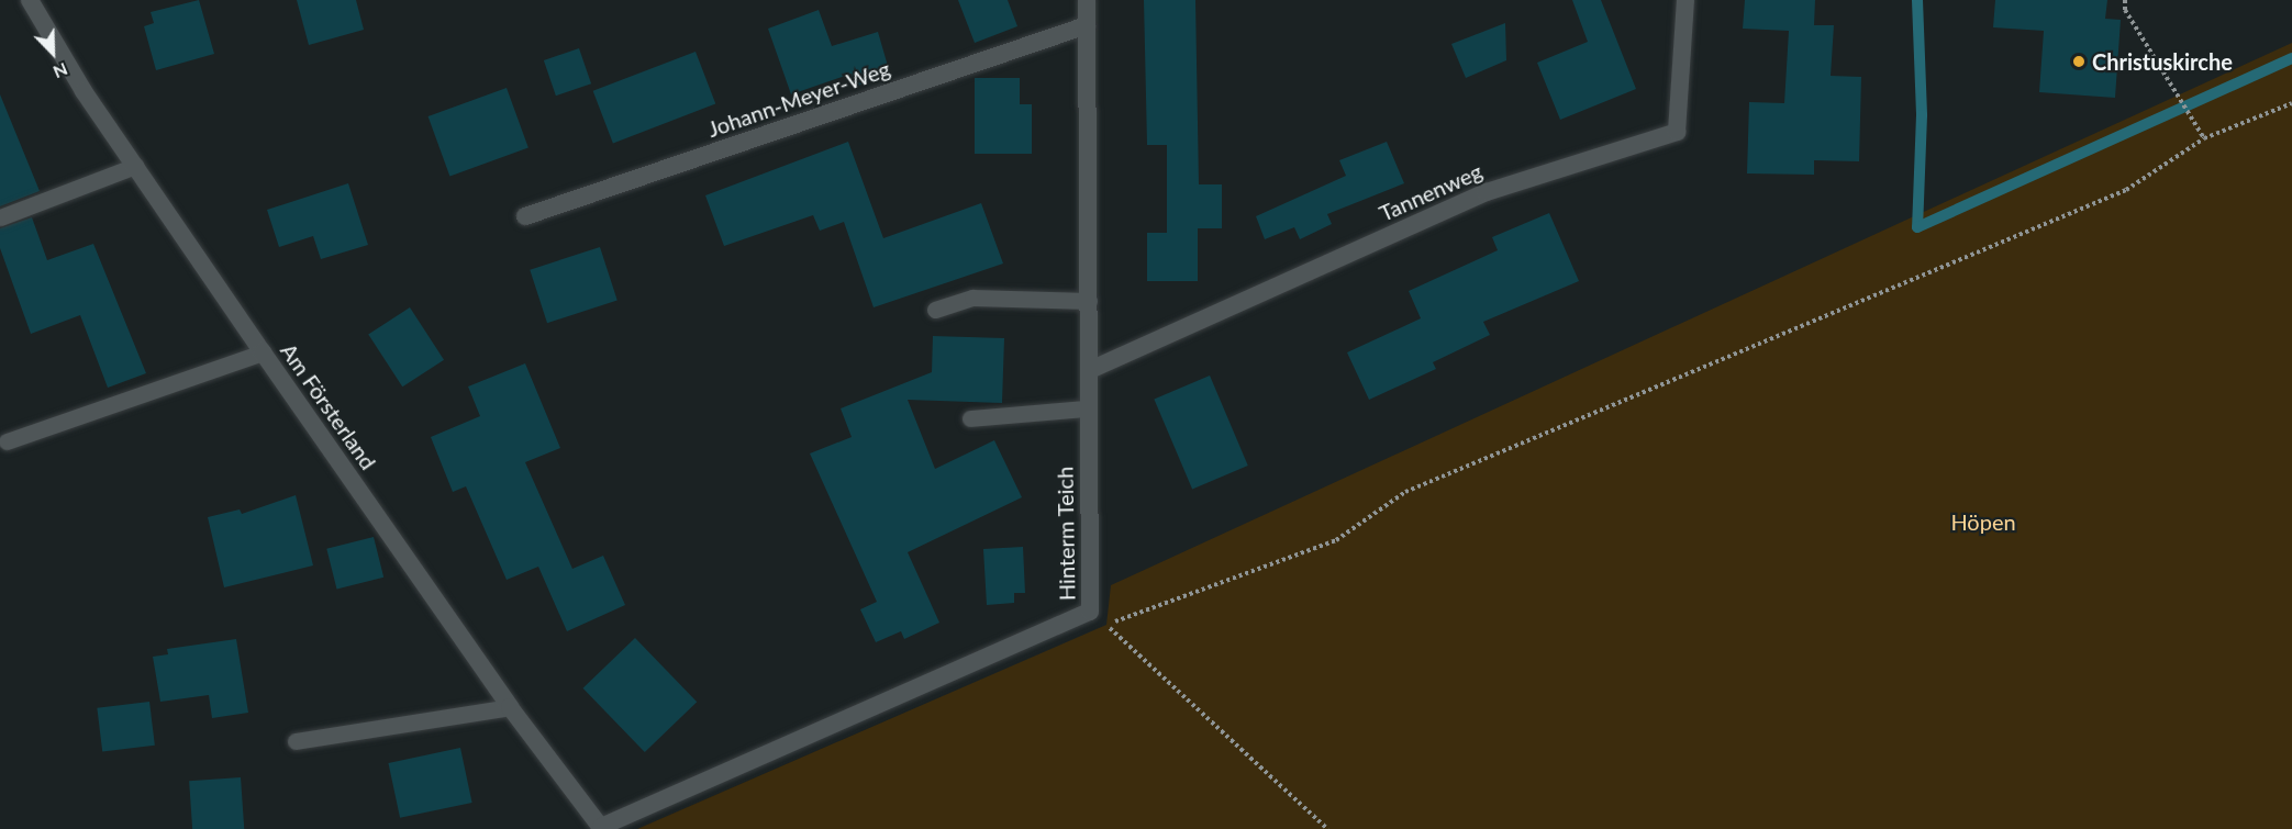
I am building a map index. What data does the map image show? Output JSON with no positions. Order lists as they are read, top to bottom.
{
  "streets": {
    "street": [
      "Johann-Meyer-Weg",
      "Tannenweg",
      "Am Försterland",
      "Hinterm Teich"
    ]
  },
  "crossings": [
    ["Johann-Meyer-Weg", "Hinterm Teich"],
    ["Tannenweg", "Hinterm Teich"],
    ["Am Försterland", "Hinterm Teich"]
  ],
  "parks": ["Höpen"],
  "places": ["Christuskirche"],
  "north": "bottom right"
}
